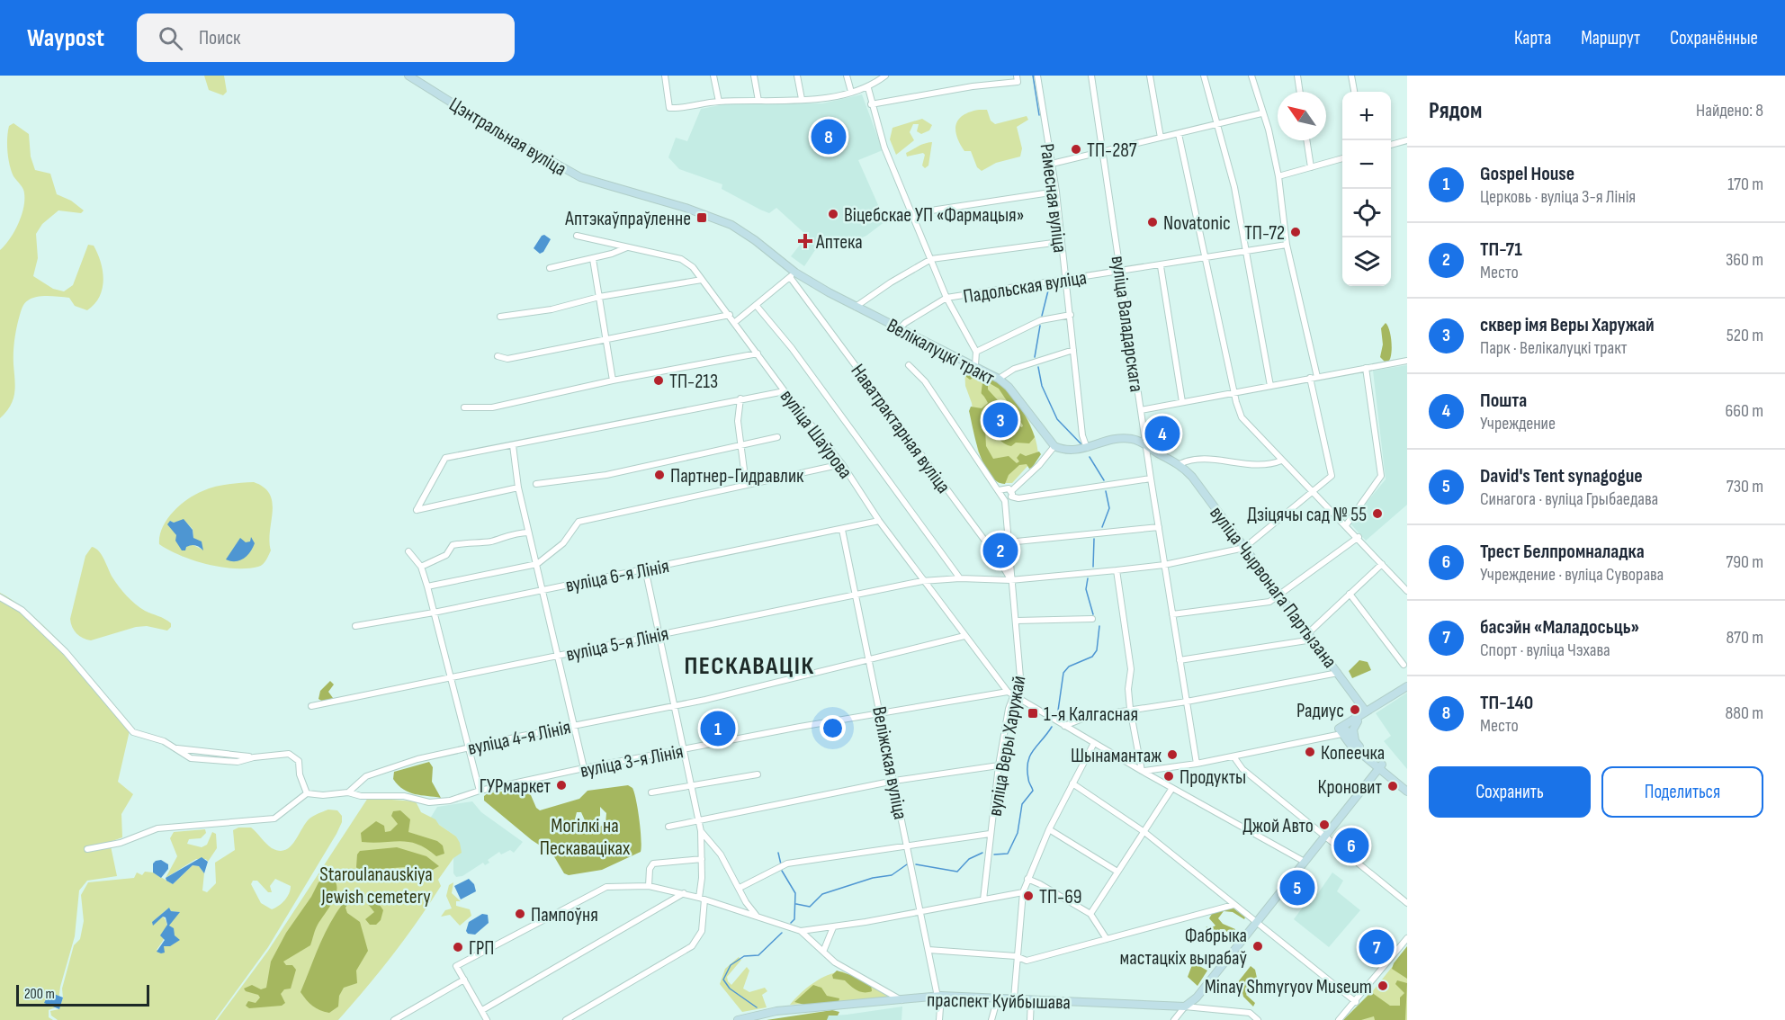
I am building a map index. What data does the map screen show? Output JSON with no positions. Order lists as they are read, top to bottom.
{
  "streets": {
    "street": [
      "Цэнтральная вуліца",
      "Рамесная вуліца",
      "Падольская вуліца",
      "вуліца Валадарскага",
      "Велікалуцкі тракт",
      "Наватрактарная вуліца",
      "вуліца Шаўрова",
      "вуліца 6-я Лінія",
      "вуліца Чырвонага Партызана",
      "вуліца 5-я Лінія",
      "вуліца 4-я Лінія",
      "вуліца Веры Харужай",
      "вуліца 3-я Лінія",
      "Веліжская вуліца",
      "праспект Куйбышава"
    ]
  },
  "crossings": [
    ["Цэнтральная вуліца", "Велікалуцкі тракт"],
    ["Рамесная вуліца", "Падольская вуліца"],
    ["Падольская вуліца", "вуліца Валадарскага"],
    ["Падольская вуліца", "Велікалуцкі тракт"],
    ["вуліца Валадарскага", "вуліца 5-я Лінія"],
    ["Велікалуцкі тракт", "Наватрактарная вуліца"],
    ["Наватрактарная вуліца", "вуліца 5-я Лінія"],
    ["Наватрактарная вуліца", "вуліца Веры Харужай"],
    ["вуліца Шаўрова", "вуліца 6-я Лінія"],
    ["вуліца Шаўрова", "вуліца 5-я Лінія"],
    ["вуліца Шаўрова", "вуліца 4-я Лінія"],
    ["вуліца Шаўрова", "вуліца Веры Харужай"],
    ["вуліца Шаўрова", "вуліца 3-я Лінія"],
    ["вуліца 6-я Лінія", "Веліжская вуліца"],
    ["вуліца Чырвонага Партызана", "вуліца 5-я Лінія"],
    ["вуліца 5-я Лінія", "вуліца Веры Харужай"],
    ["вуліца 5-я Лінія", "Веліжская вуліца"],
    ["вуліца 4-я Лінія", "вуліца 3-я Лінія"],
    ["вуліца 4-я Лінія", "Веліжская вуліца"],
    ["вуліца 3-я Лінія", "Веліжская вуліца"],
    ["Веліжская вуліца", "праспект Куйбышава"]
  ],
  "districts": ["ПЕСКАВАЦІК"],
  "parks": ["Могілкі на Пескаваціках", "Staroulanauskiya Jewish cemetery"],
  "places": {
    "other": [
      "ТП-287",
      "Віцебскае УП «Фармацыя»",
      "Novatonic",
      "ТП-72",
      "ТП-213",
      "Партнер-Гидравлик",
      "Дзіцячы сад № 55",
      "Радиус",
      "Копеечка",
      "Шынамантаж",
      "Продукты",
      "ГУРмаркет",
      "Кроновит",
      "Джой Авто",
      "ТП-69",
      "Пампоўня",
      "Фабрыка мастацкіх вырабаў",
      "ГРП",
      "Minay Shmyryov Museum"
    ],
    "transit": ["Аптэкаўпраўленне", "1-я Калгасная"],
    "health": ["Аптека"]
  },
  "scale_bar": "200 m",
  "north": "top left",
  "page": {
    "header": "Waypost",
    "search": "Поиск",
    "nav": ["Карта", "Маршрут", "Сохранённые"],
    "heading": ["Рядом", "Найдено: 8"],
    "map_buttons": ["+", "−"],
    "pins": [
      "8",
      "3",
      "4",
      "2",
      "1",
      "6",
      "5",
      "7"
    ],
    "list": [
      {
        "mark": "1",
        "name": "Gospel House",
        "note": "Церковь · вуліца 3-я Лінія",
        "value": "170 m"
      },
      {
        "mark": "2",
        "name": "ТП-71",
        "note": "Место",
        "value": "360 m"
      },
      {
        "mark": "3",
        "name": "сквер імя Веры Харужай",
        "note": "Парк · Велікалуцкі тракт",
        "value": "520 m"
      },
      {
        "mark": "4",
        "name": "Пошта",
        "note": "Учреждение",
        "value": "660 m"
      },
      {
        "mark": "5",
        "name": "David's Tent synagogue",
        "note": "Синагога · вуліца Грыбаедава",
        "value": "730 m"
      },
      {
        "mark": "6",
        "name": "Трест Белпромналадка",
        "note": "Учреждение · вуліца Суворава",
        "value": "790 m"
      },
      {
        "mark": "7",
        "name": "басэйн «Маладосьць»",
        "note": "Спорт · вуліца Чэхава",
        "value": "870 m"
      },
      {
        "mark": "8",
        "name": "ТП-140",
        "note": "Место",
        "value": "880 m"
      }
    ],
    "buttons": ["Сохранить", "Поделиться"],
    "scale": "200 m"
  }
}
